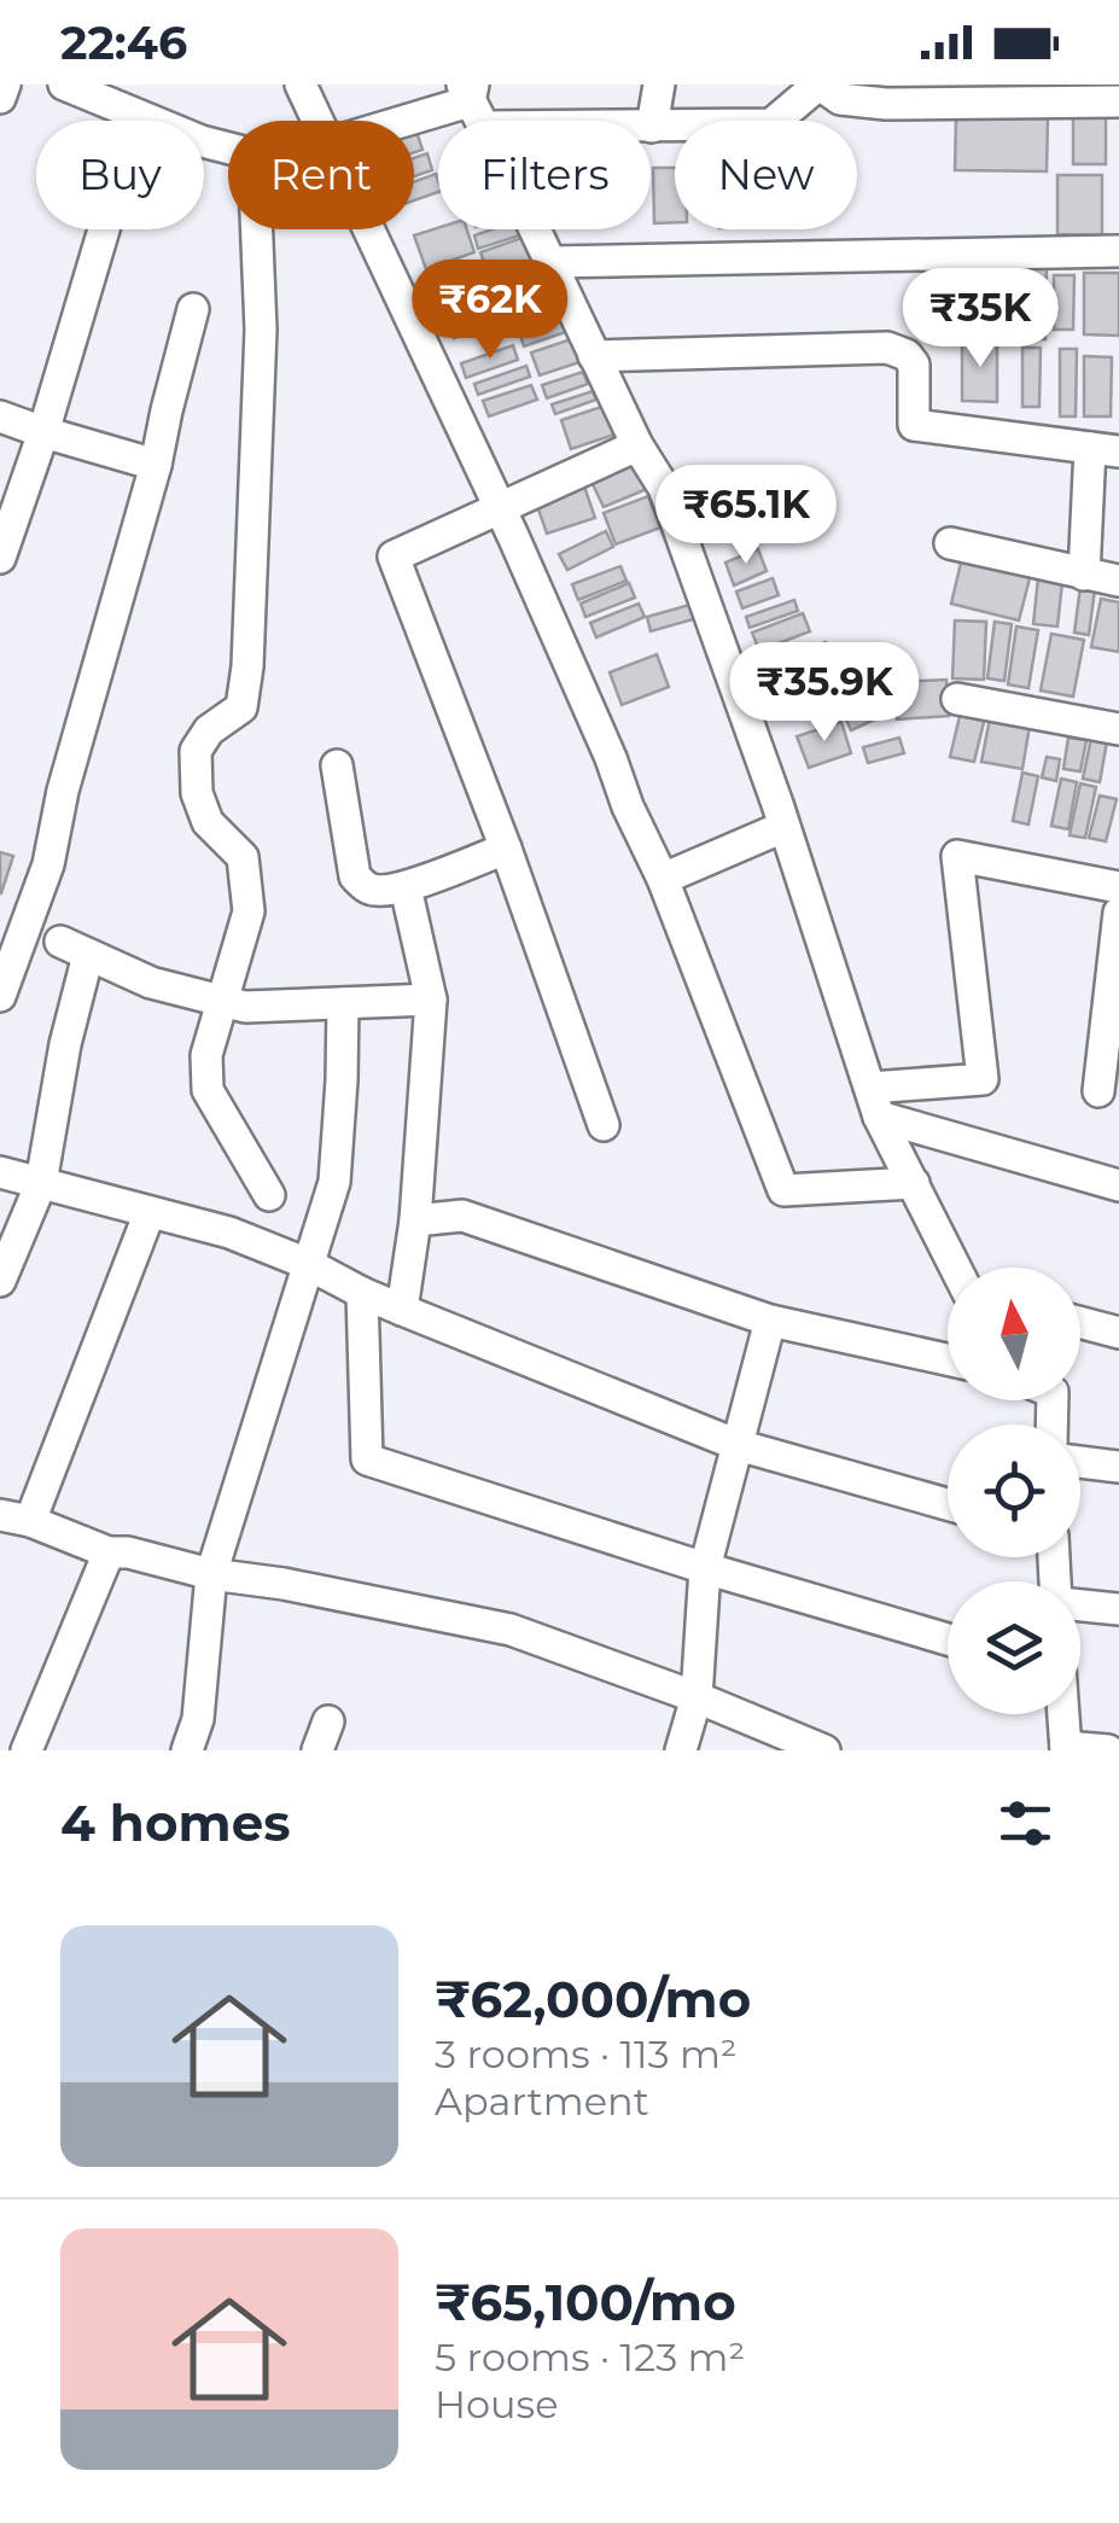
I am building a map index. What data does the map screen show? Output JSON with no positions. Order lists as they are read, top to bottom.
{
  "north": "top",
  "page": {
    "status": "22:46",
    "chip": [
      "Buy",
      "Rent",
      "Filters",
      "New"
    ],
    "price": [
      "₹62K",
      "₹35K",
      "₹65.1K",
      "₹35.9K"
    ],
    "heading": "4 homes",
    "list": [
      {
        "name": "₹62,000/mo",
        "note": "3 rooms · 113 m² · Apartment"
      },
      {
        "name": "₹65,100/mo",
        "note": "5 rooms · 123 m² · House"
      }
    ]
  }
}
